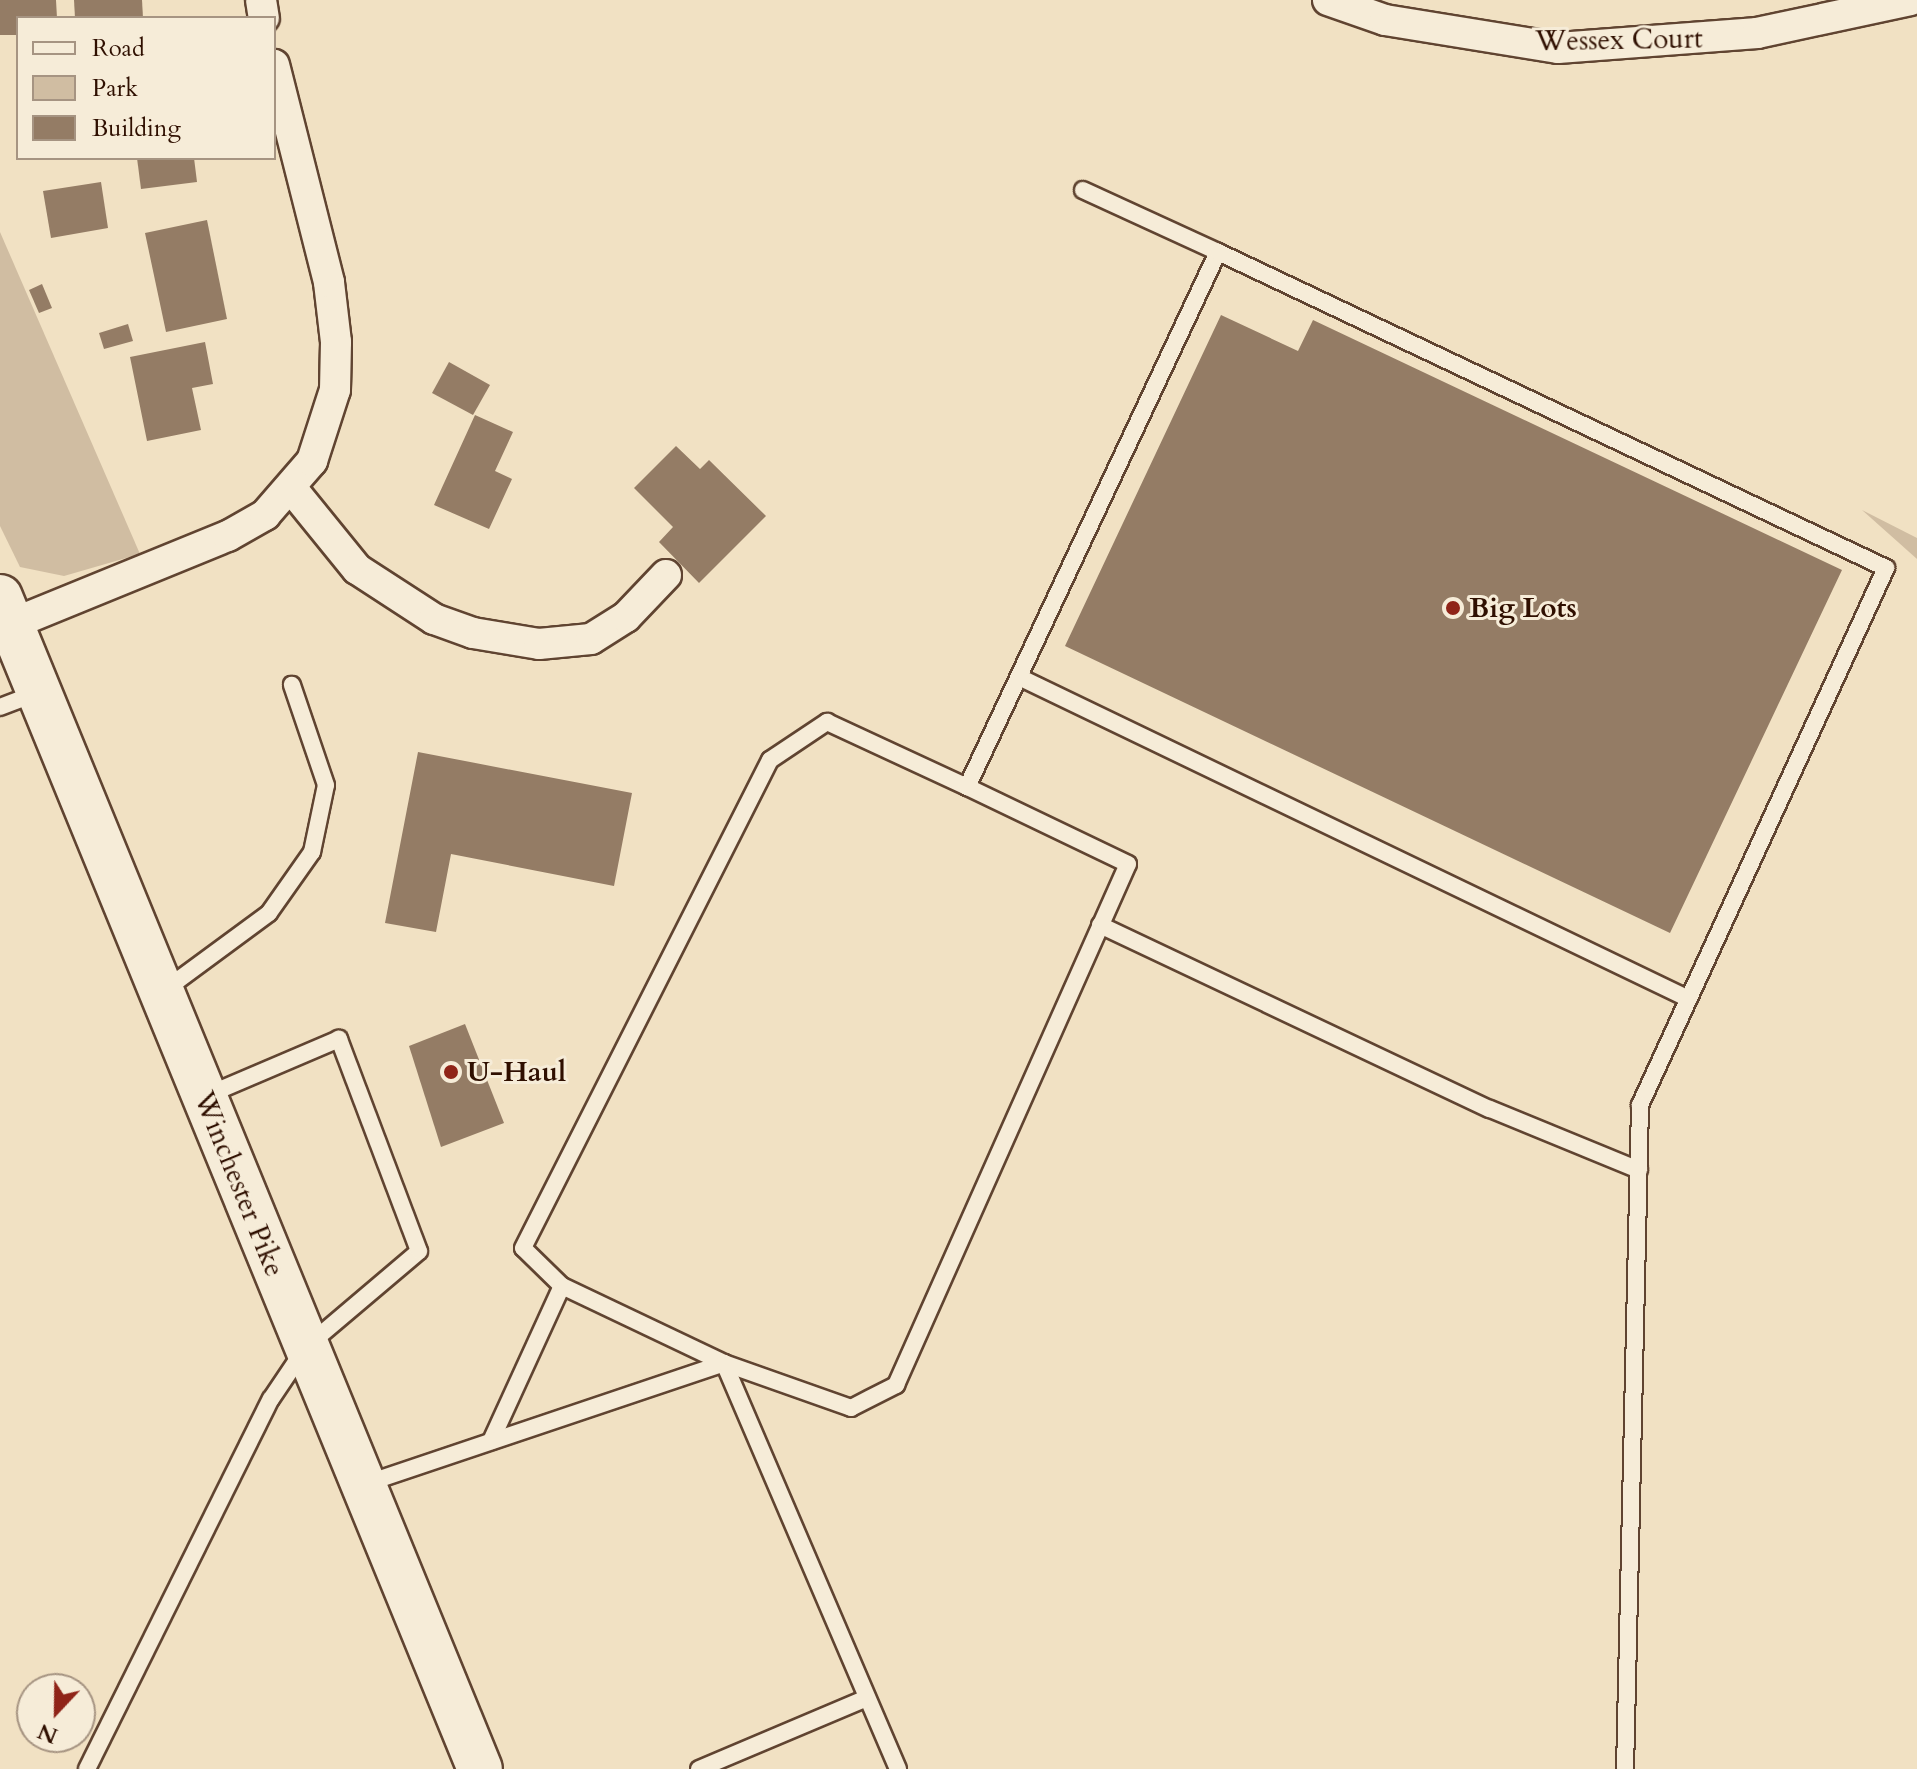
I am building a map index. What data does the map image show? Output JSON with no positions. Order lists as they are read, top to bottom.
{
  "streets": {
    "main road": ["Winchester Pike"],
    "street": ["Wessex Court"]
  },
  "places": ["Big Lots", "U-Haul"],
  "legend": ["Road", "Park", "Building"],
  "north": "bottom"
}
